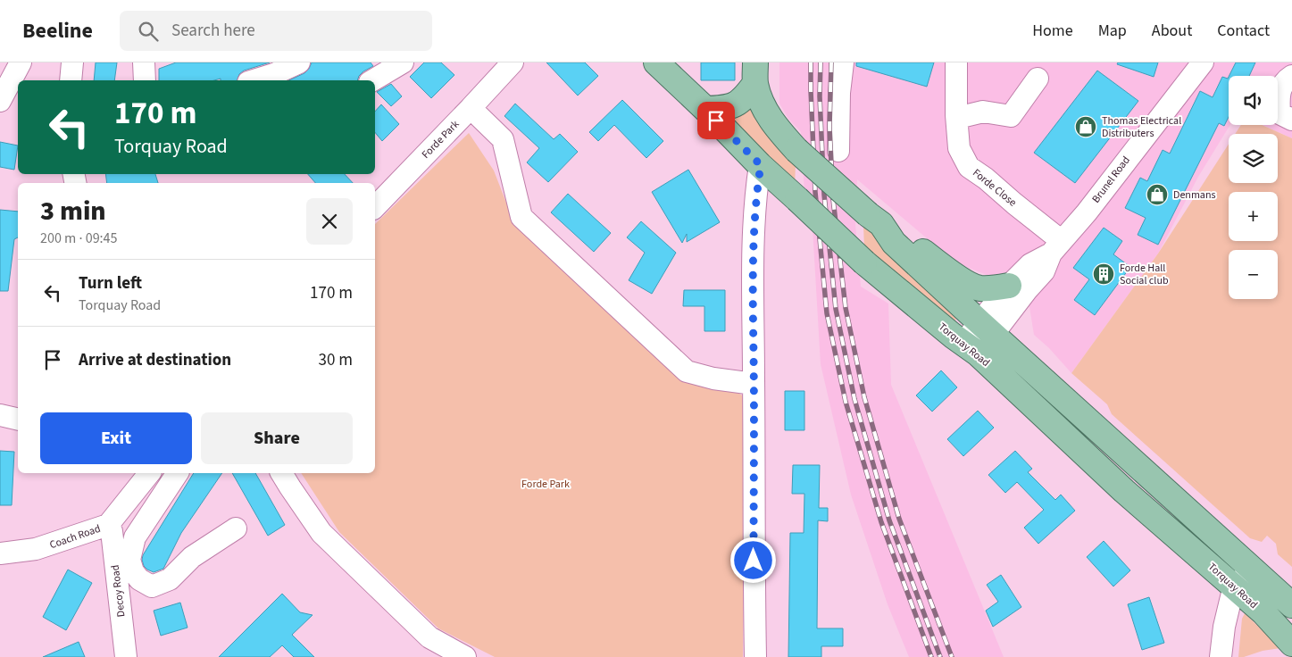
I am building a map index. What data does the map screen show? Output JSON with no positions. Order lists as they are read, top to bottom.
{
  "streets": {
    "main road": ["Torquay Road"],
    "street": [
      "Forde Park",
      "Brunel Road",
      "Forde Close",
      "Coach Road",
      "Decoy Road"
    ]
  },
  "crossings": [
    ["Brunel Road", "Forde Close"],
    ["Brunel Road", "Torquay Road"],
    ["Coach Road", "Decoy Road"]
  ],
  "parks": ["Forde Park"],
  "places": {
    "shop": ["Thomas Electrical Distributers", "Denmans"],
    "building": ["Forde Hall Social club"]
  },
  "page": {
    "header": "Beeline",
    "search": "Search here",
    "nav": [
      "Home",
      "Map",
      "About",
      "Contact"
    ],
    "map_buttons": ["+", "−"],
    "turn": ["170 m", "Torquay Road"],
    "heading": ["3 min", "200 m · 09:45"],
    "list": [
      {
        "name": "Turn left",
        "note": "Torquay Road",
        "value": "170 m"
      },
      {
        "name": "Arrive at destination",
        "value": "30 m"
      }
    ],
    "buttons": ["Exit", "Share"]
  }
}
